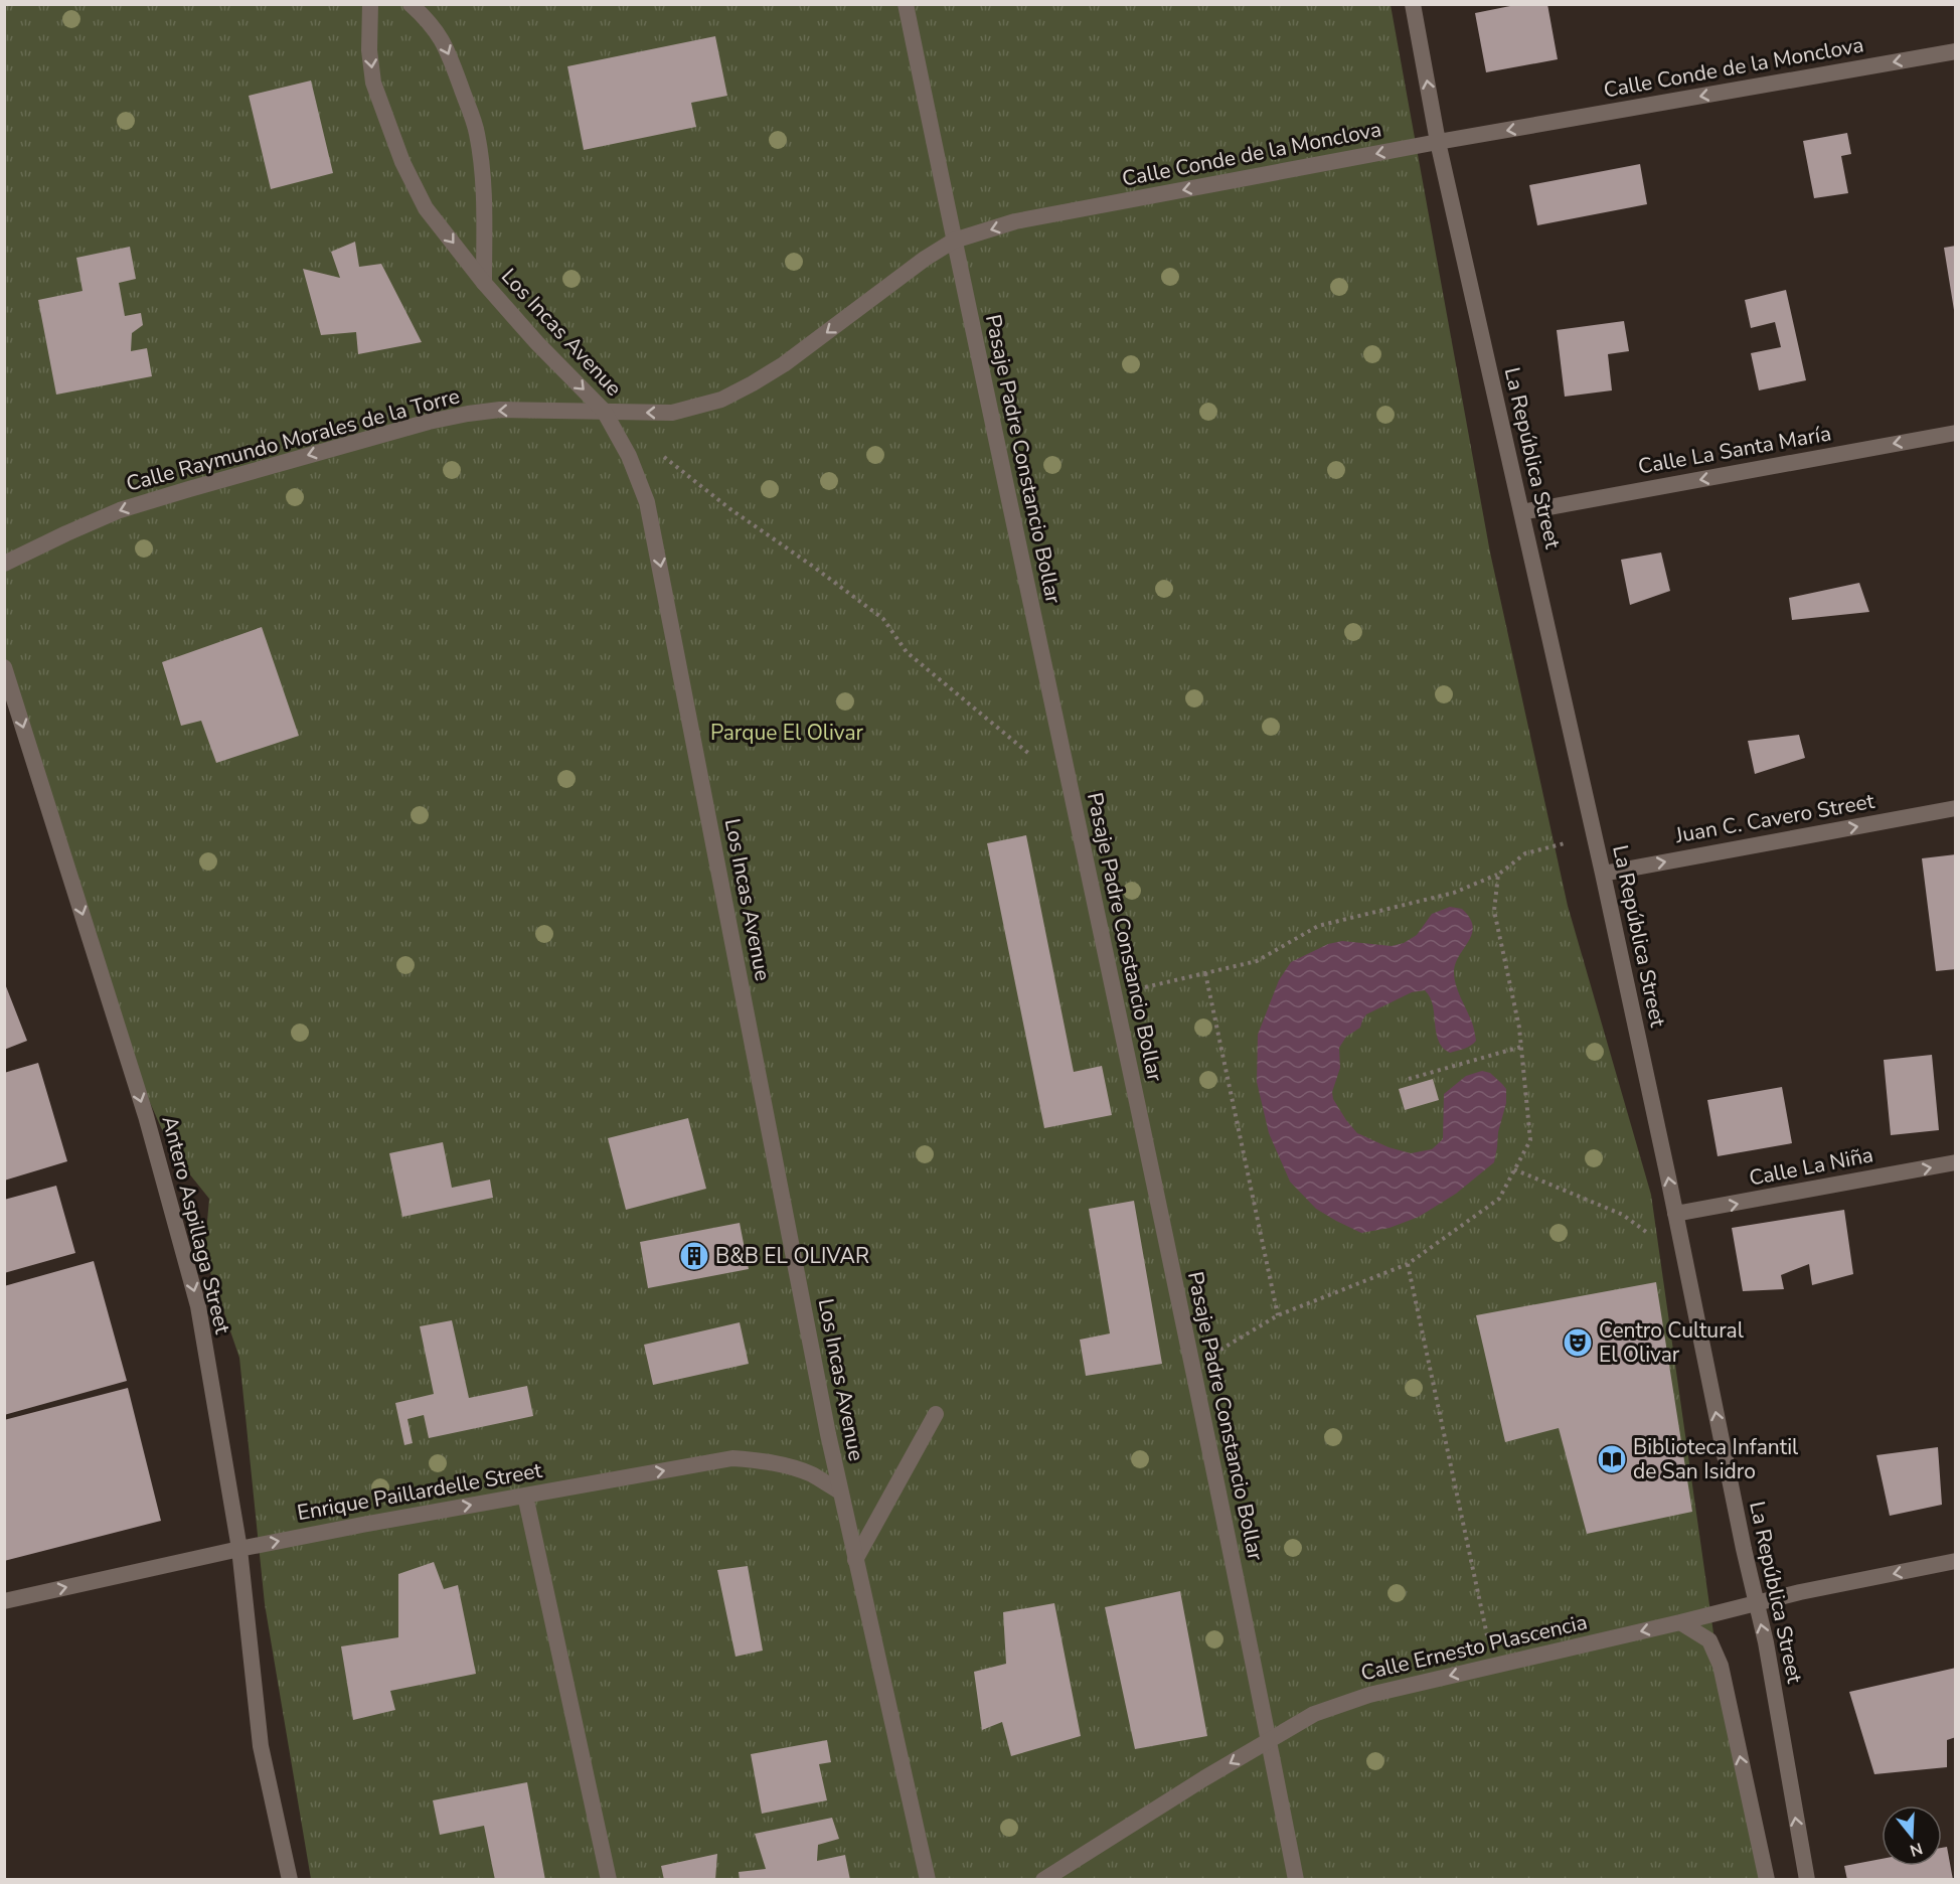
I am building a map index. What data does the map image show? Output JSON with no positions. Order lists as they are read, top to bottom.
{
  "streets": {
    "street": [
      "Calle Conde de la Monclova",
      "Los Incas Avenue",
      "Calle Raymundo Morales de la Torre",
      "Calle La Santa María",
      "La República Street",
      "Pasaje Padre Constancio Bollar",
      "Juan C. Cavero Street",
      "Calle La Niña",
      "Antero Aspillaga Street",
      "Enrique Paillardelle Street",
      "Calle Ernesto Plascencia"
    ]
  },
  "crossings": [
    ["Calle Conde de la Monclova", "Los Incas Avenue"],
    ["Calle Conde de la Monclova", "Calle Raymundo Morales de la Torre"],
    ["Calle Conde de la Monclova", "La República Street"],
    ["Calle Conde de la Monclova", "Pasaje Padre Constancio Bollar"],
    ["Los Incas Avenue", "Calle Raymundo Morales de la Torre"],
    ["Los Incas Avenue", "Enrique Paillardelle Street"],
    ["Calle La Santa María", "La República Street"],
    ["La República Street", "Juan C. Cavero Street"],
    ["La República Street", "Calle La Niña"],
    ["La República Street", "Calle Ernesto Plascencia"],
    ["Pasaje Padre Constancio Bollar", "Calle Ernesto Plascencia"],
    ["Antero Aspillaga Street", "Enrique Paillardelle Street"]
  ],
  "one_way": [
    "Calle Conde de la Monclova",
    "Los Incas Avenue",
    "Calle Raymundo Morales de la Torre",
    "Calle La Santa María",
    "La República Street",
    "Juan C. Cavero Street",
    "Calle La Niña",
    "Antero Aspillaga Street",
    "Enrique Paillardelle Street",
    "Calle Ernesto Plascencia"
  ],
  "parks": ["Parque El Olivar"],
  "places": {
    "building": ["B&B EL OLIVAR"],
    "theatre": ["Centro Cultural El Olivar"],
    "library": ["Biblioteca Infantil de San Isidro"]
  },
  "north": "bottom"
}
